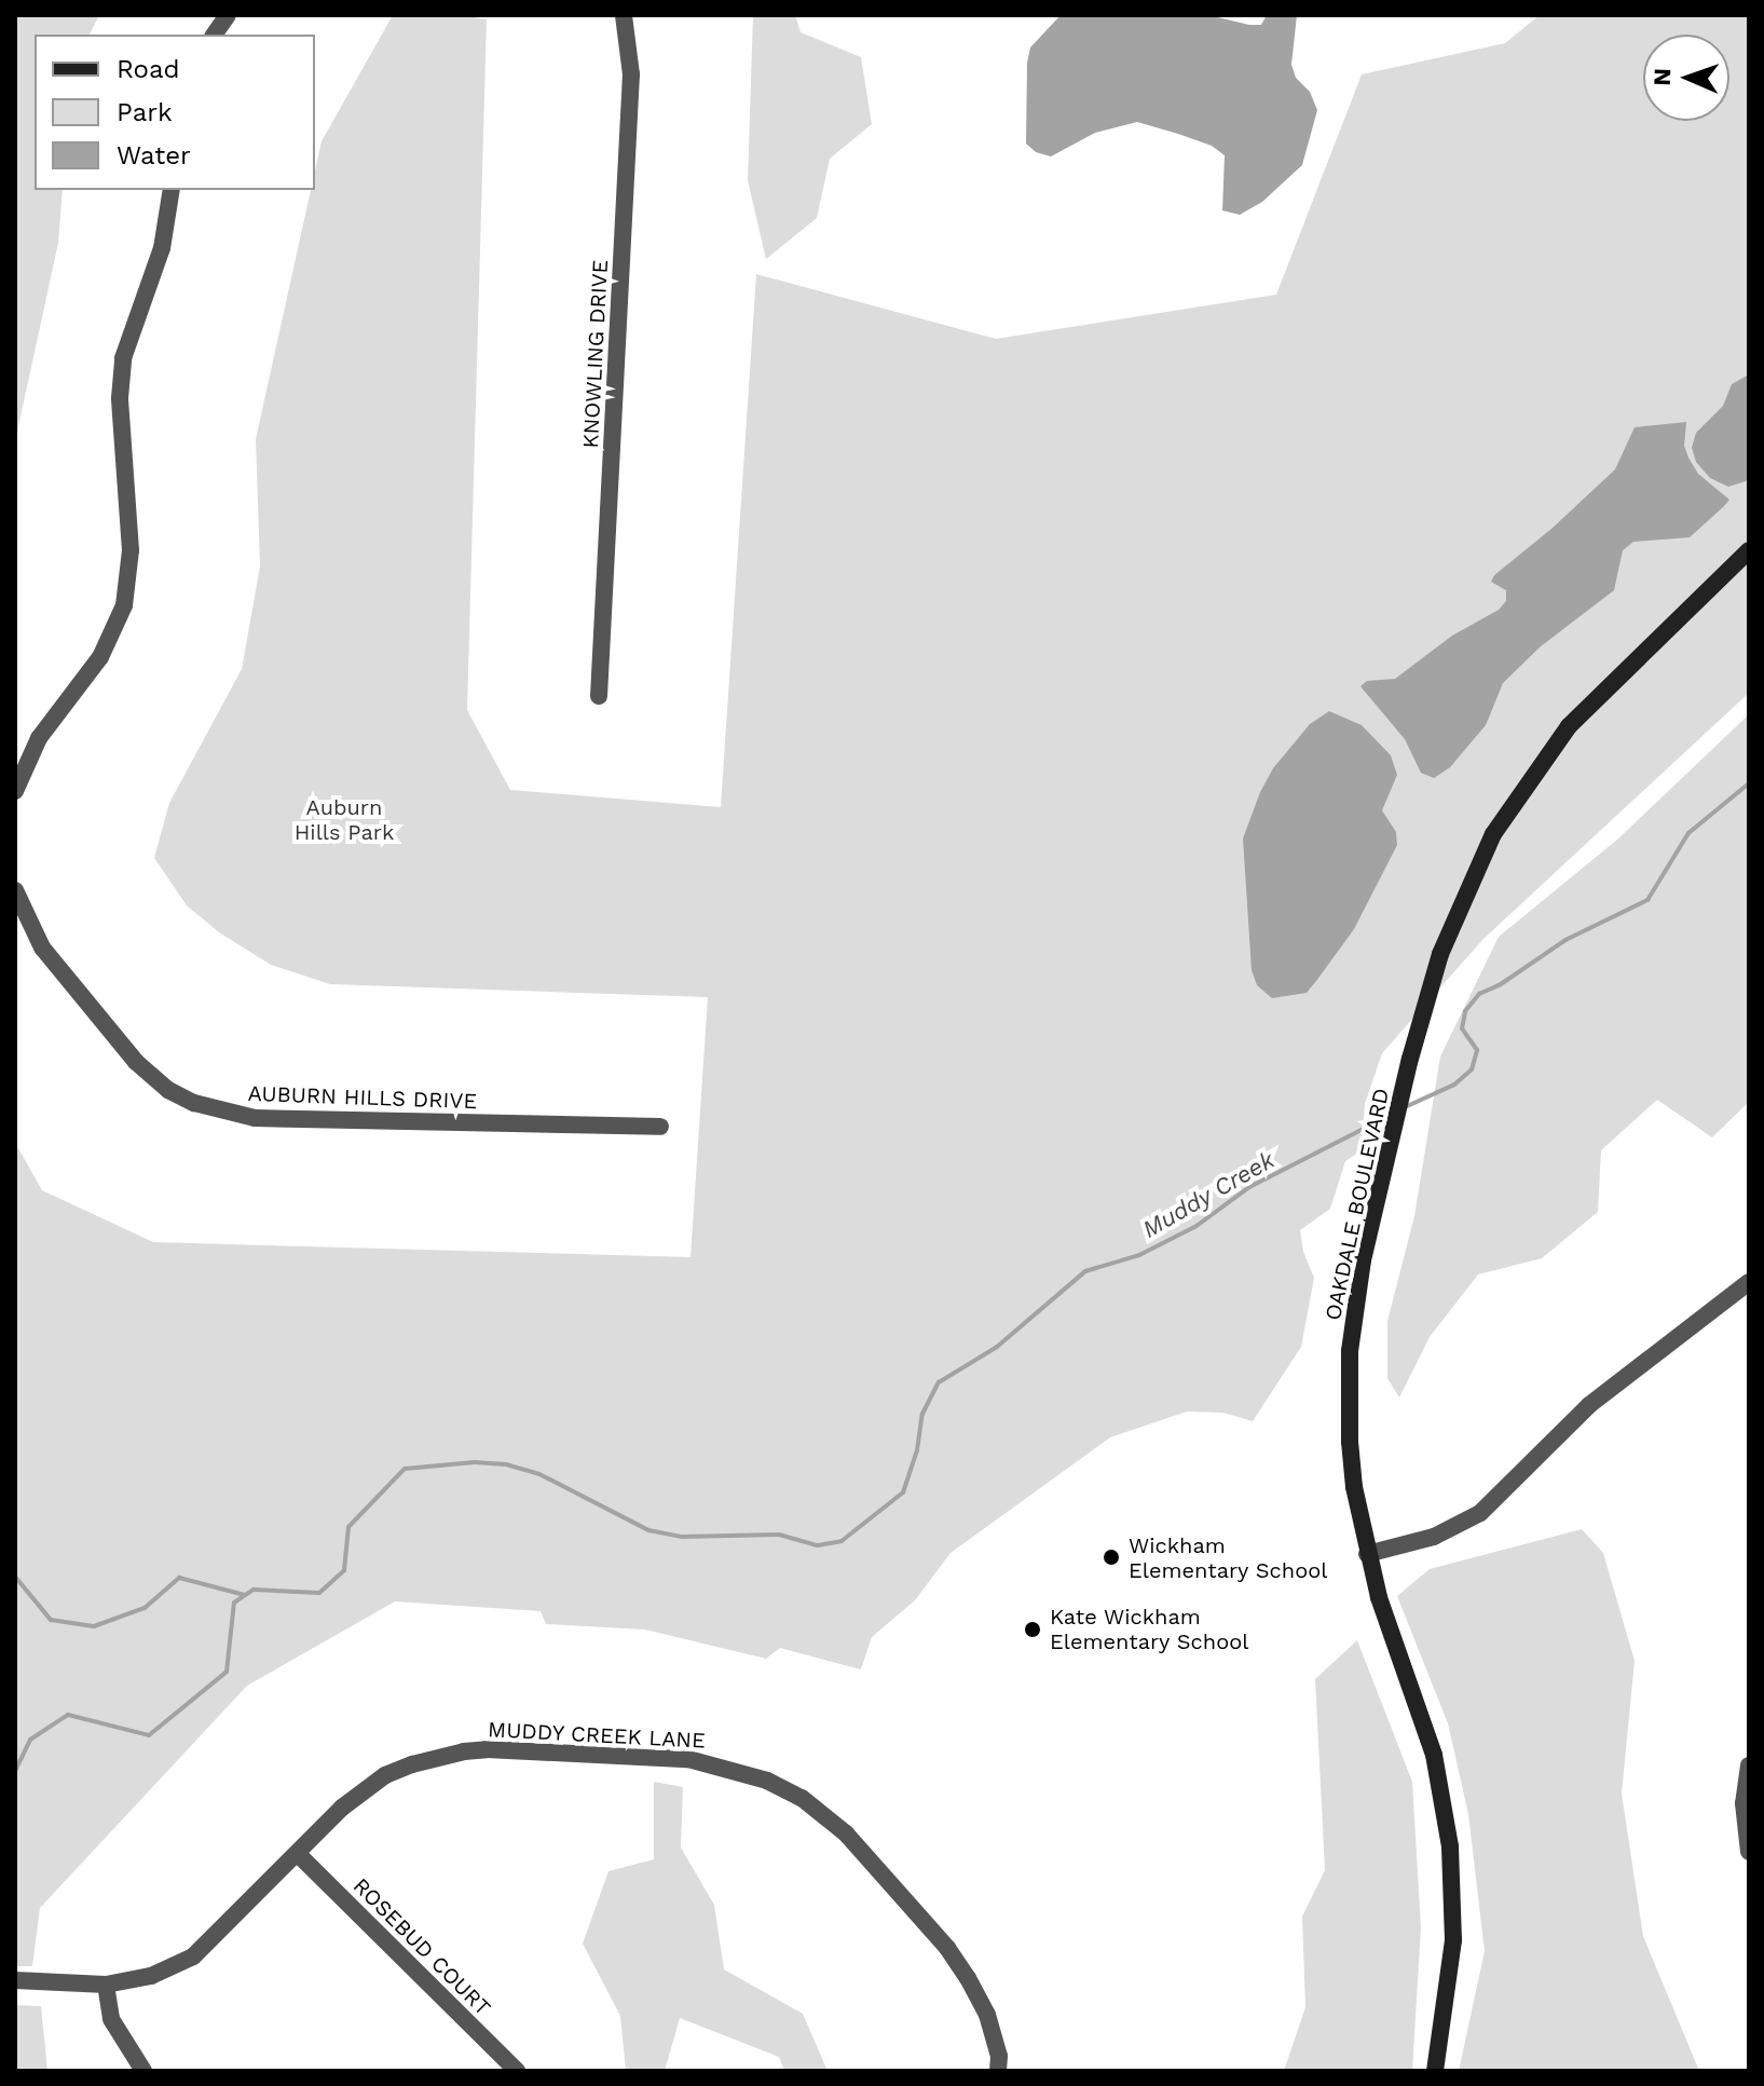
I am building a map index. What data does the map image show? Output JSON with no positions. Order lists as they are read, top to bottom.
{
  "streets": {
    "main road": ["OAKDALE BOULEVARD"],
    "street": [
      "KNOWLING DRIVE",
      "AUBURN HILLS DRIVE",
      "MUDDY CREEK LANE",
      "ROSEBUD COURT"
    ]
  },
  "crossings": [
    ["MUDDY CREEK LANE", "ROSEBUD COURT"]
  ],
  "water": ["Muddy Creek"],
  "parks": ["Auburn Hills Park"],
  "places": ["Wickham Elementary School", "Kate Wickham Elementary School"],
  "legend": ["Road", "Park", "Water"],
  "north": "left"
}
